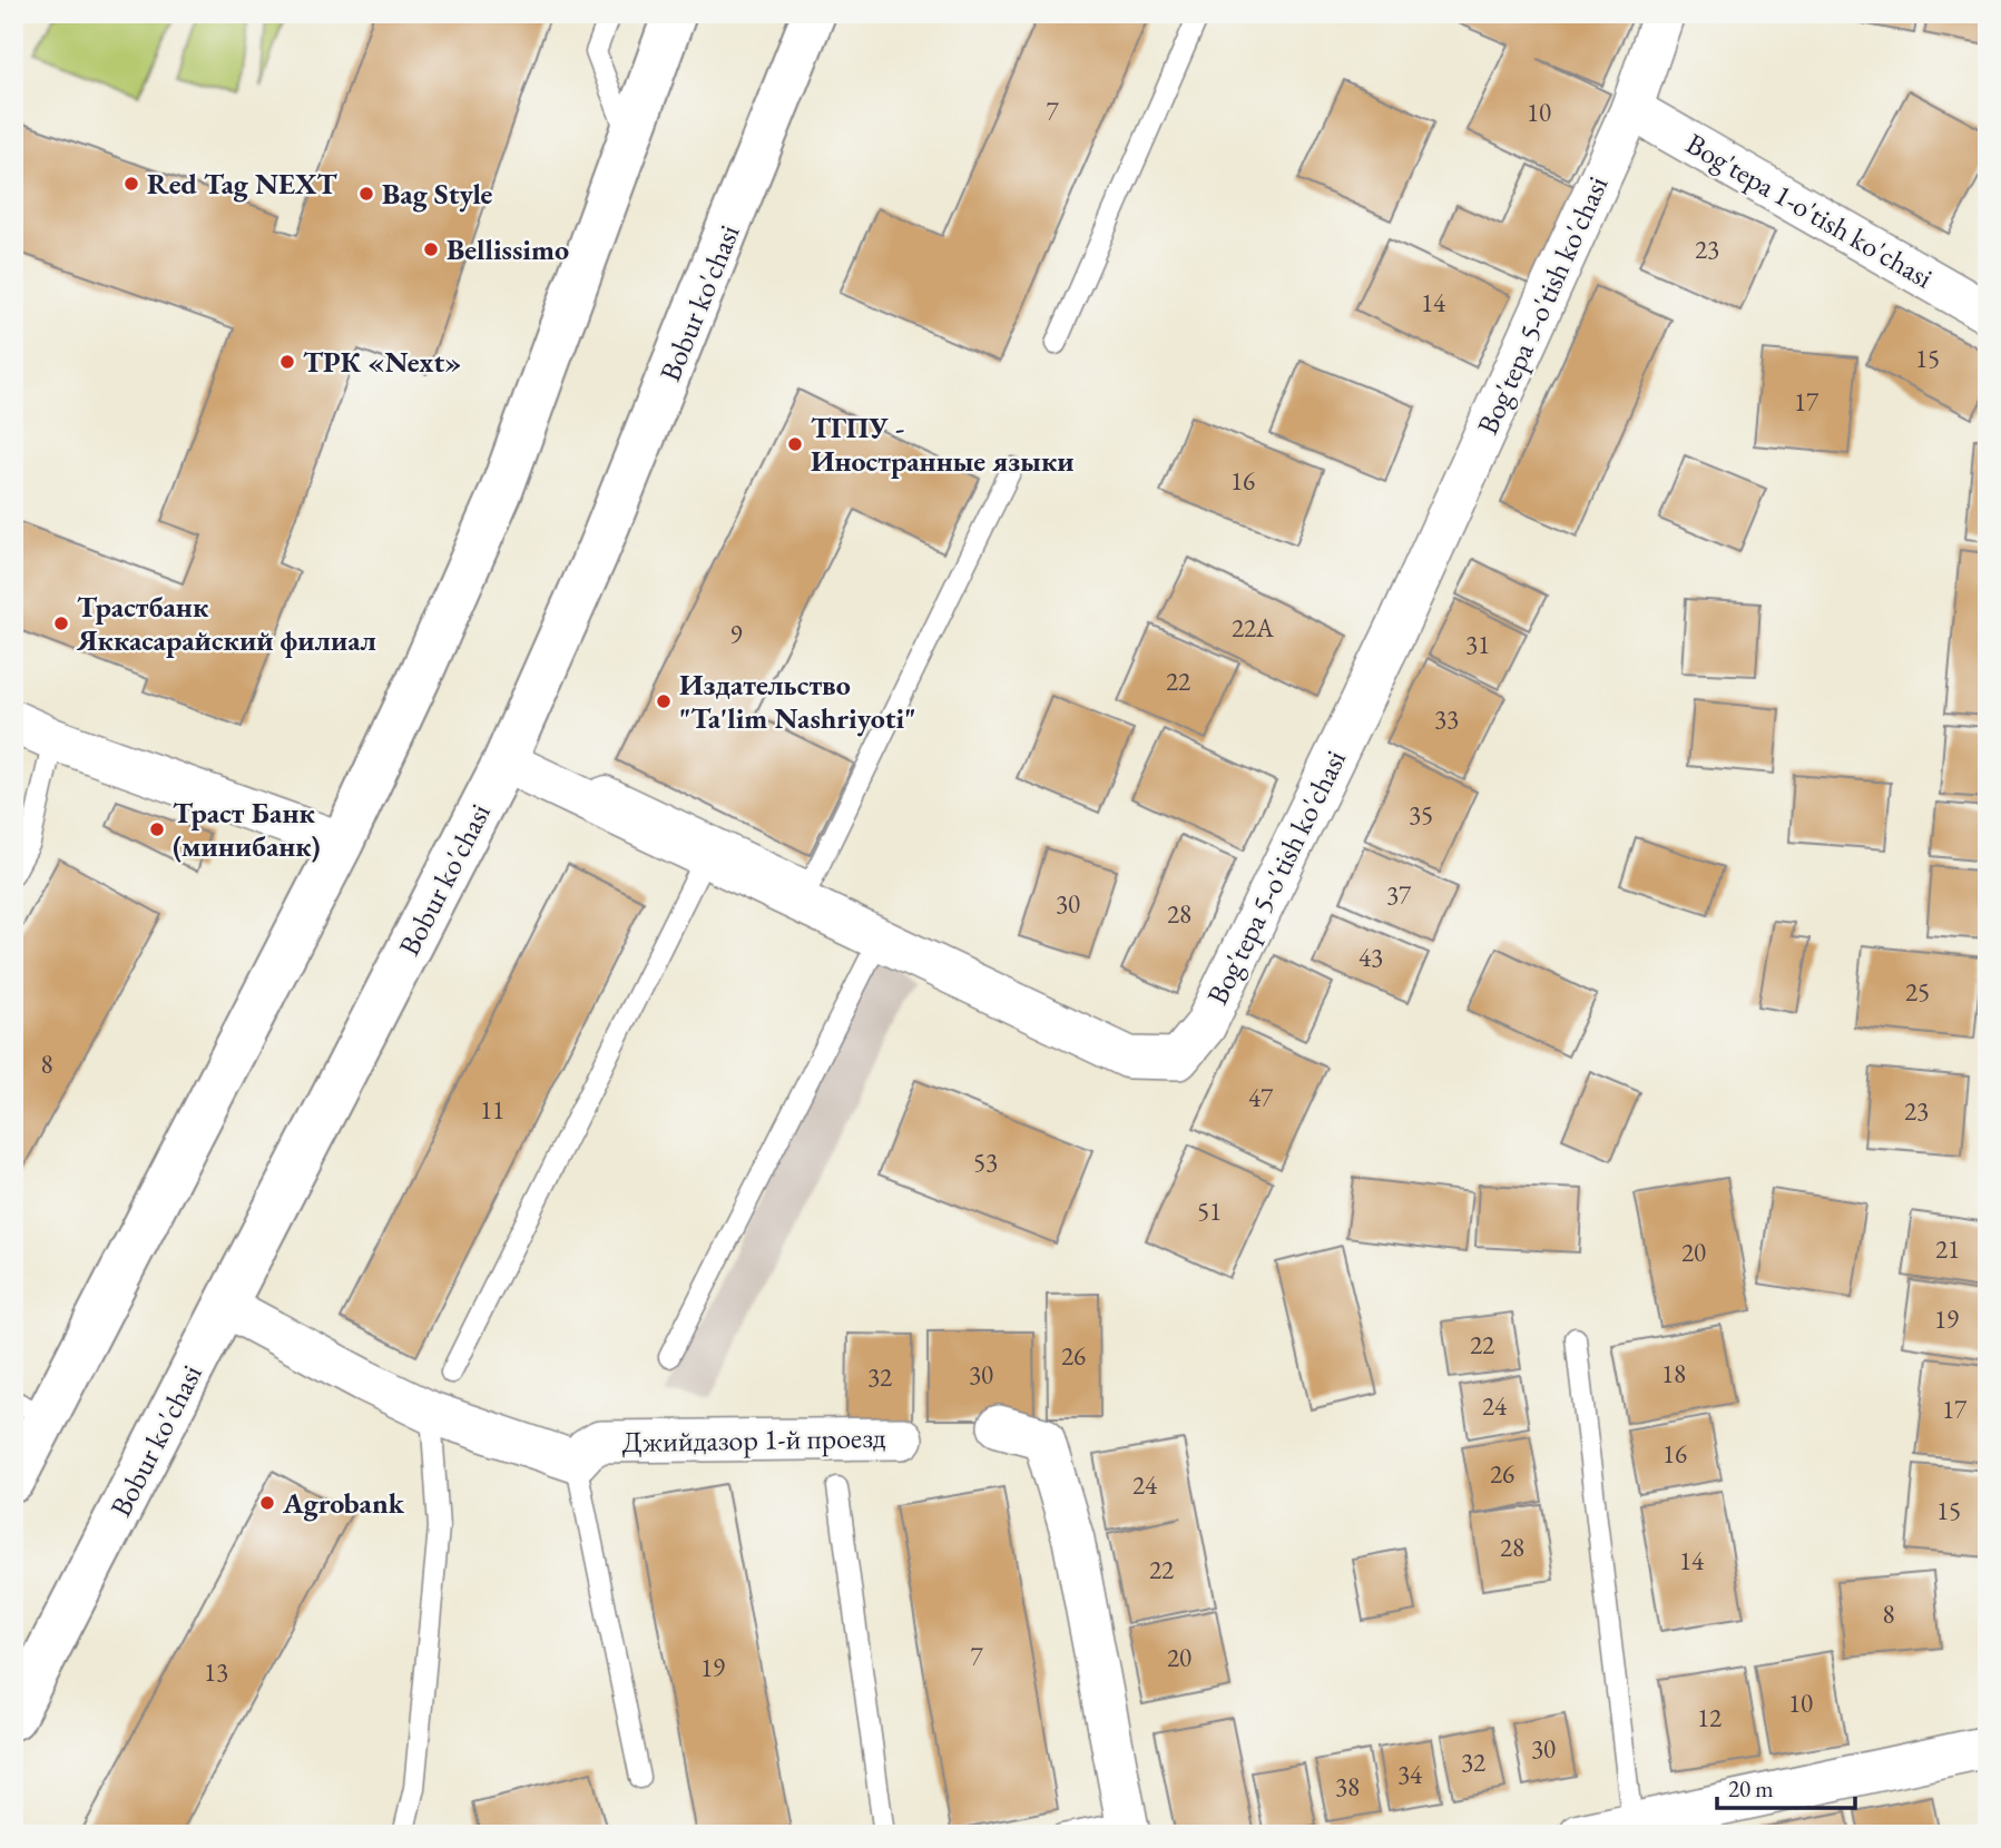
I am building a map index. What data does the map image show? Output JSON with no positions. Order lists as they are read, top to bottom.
{
  "streets": {
    "main road": ["Bobur ko'chasi"],
    "street": ["Bog'tepa 1-o'tish ko'chasi", "Bog'tepa 5-o'tish ko'chasi", "Джийдазор 1-й проезд"]
  },
  "crossings": [
    ["Bog'tepa 1-o'tish ko'chasi", "Bog'tepa 5-o'tish ko'chasi"],
    ["Bobur ko'chasi", "Bog'tepa 5-o'tish ko'chasi"]
  ],
  "places": [
    "Red Tag NEXT",
    "Bag Style",
    "Bellissimo",
    "ТРК «Next»",
    "ТГПУ - Иностранные языки",
    "Трастбанк Яккасарайский филиал",
    "Издательство \"Ta'lim Nashriyoti\"",
    "Траст Банк (минибанк)",
    "Agrobank"
  ],
  "house_numbers": [
    "7",
    "10",
    "23",
    "14",
    "15",
    "17",
    "16",
    "22A",
    "9",
    "31",
    "22",
    "33",
    "35",
    "37",
    "30",
    "28",
    "43",
    "25",
    "8",
    "47",
    "11",
    "23",
    "53",
    "51",
    "21",
    "20",
    "19",
    "22",
    "26",
    "18",
    "30",
    "32",
    "24",
    "17",
    "16",
    "26",
    "24",
    "15",
    "28",
    "14",
    "22",
    "8",
    "7",
    "20",
    "19",
    "13",
    "10",
    "12",
    "30",
    "32",
    "34",
    "38"
  ],
  "scale_bar": "20 m"
}
